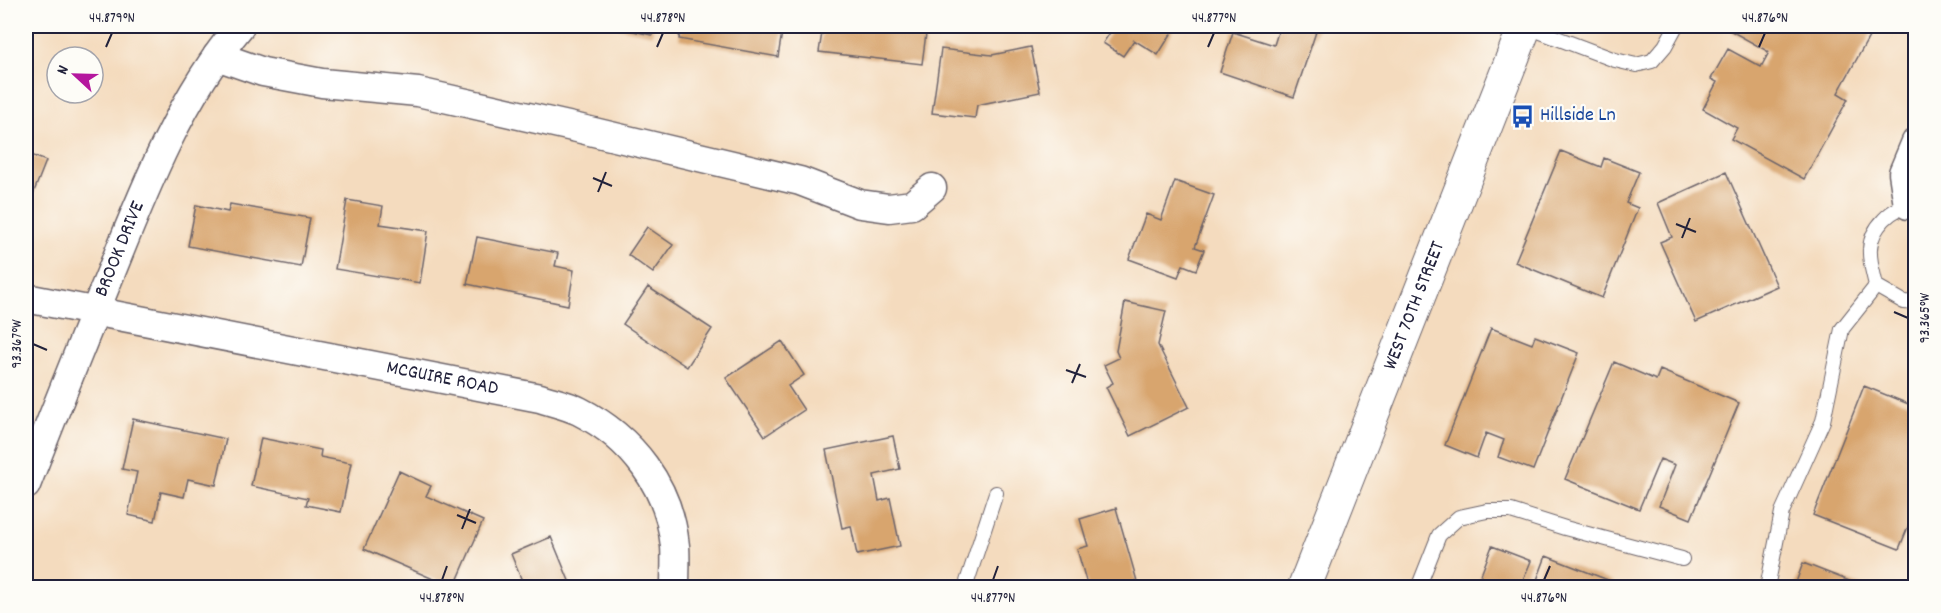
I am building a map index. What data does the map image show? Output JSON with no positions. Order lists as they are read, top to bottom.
{
  "streets": {
    "street": ["BROOK DRIVE", "WEST 70TH STREET", "MCGUIRE ROAD"]
  },
  "crossings": [
    ["BROOK DRIVE", "MCGUIRE ROAD"]
  ],
  "places": {
    "bus stop": ["Hillside Ln"]
  },
  "north": "left",
  "coordinates": [
    "44.879°N",
    "44.878°N",
    "44.877°N",
    "44.876°N",
    "93.365°W",
    "93.367°W"
  ]
}
